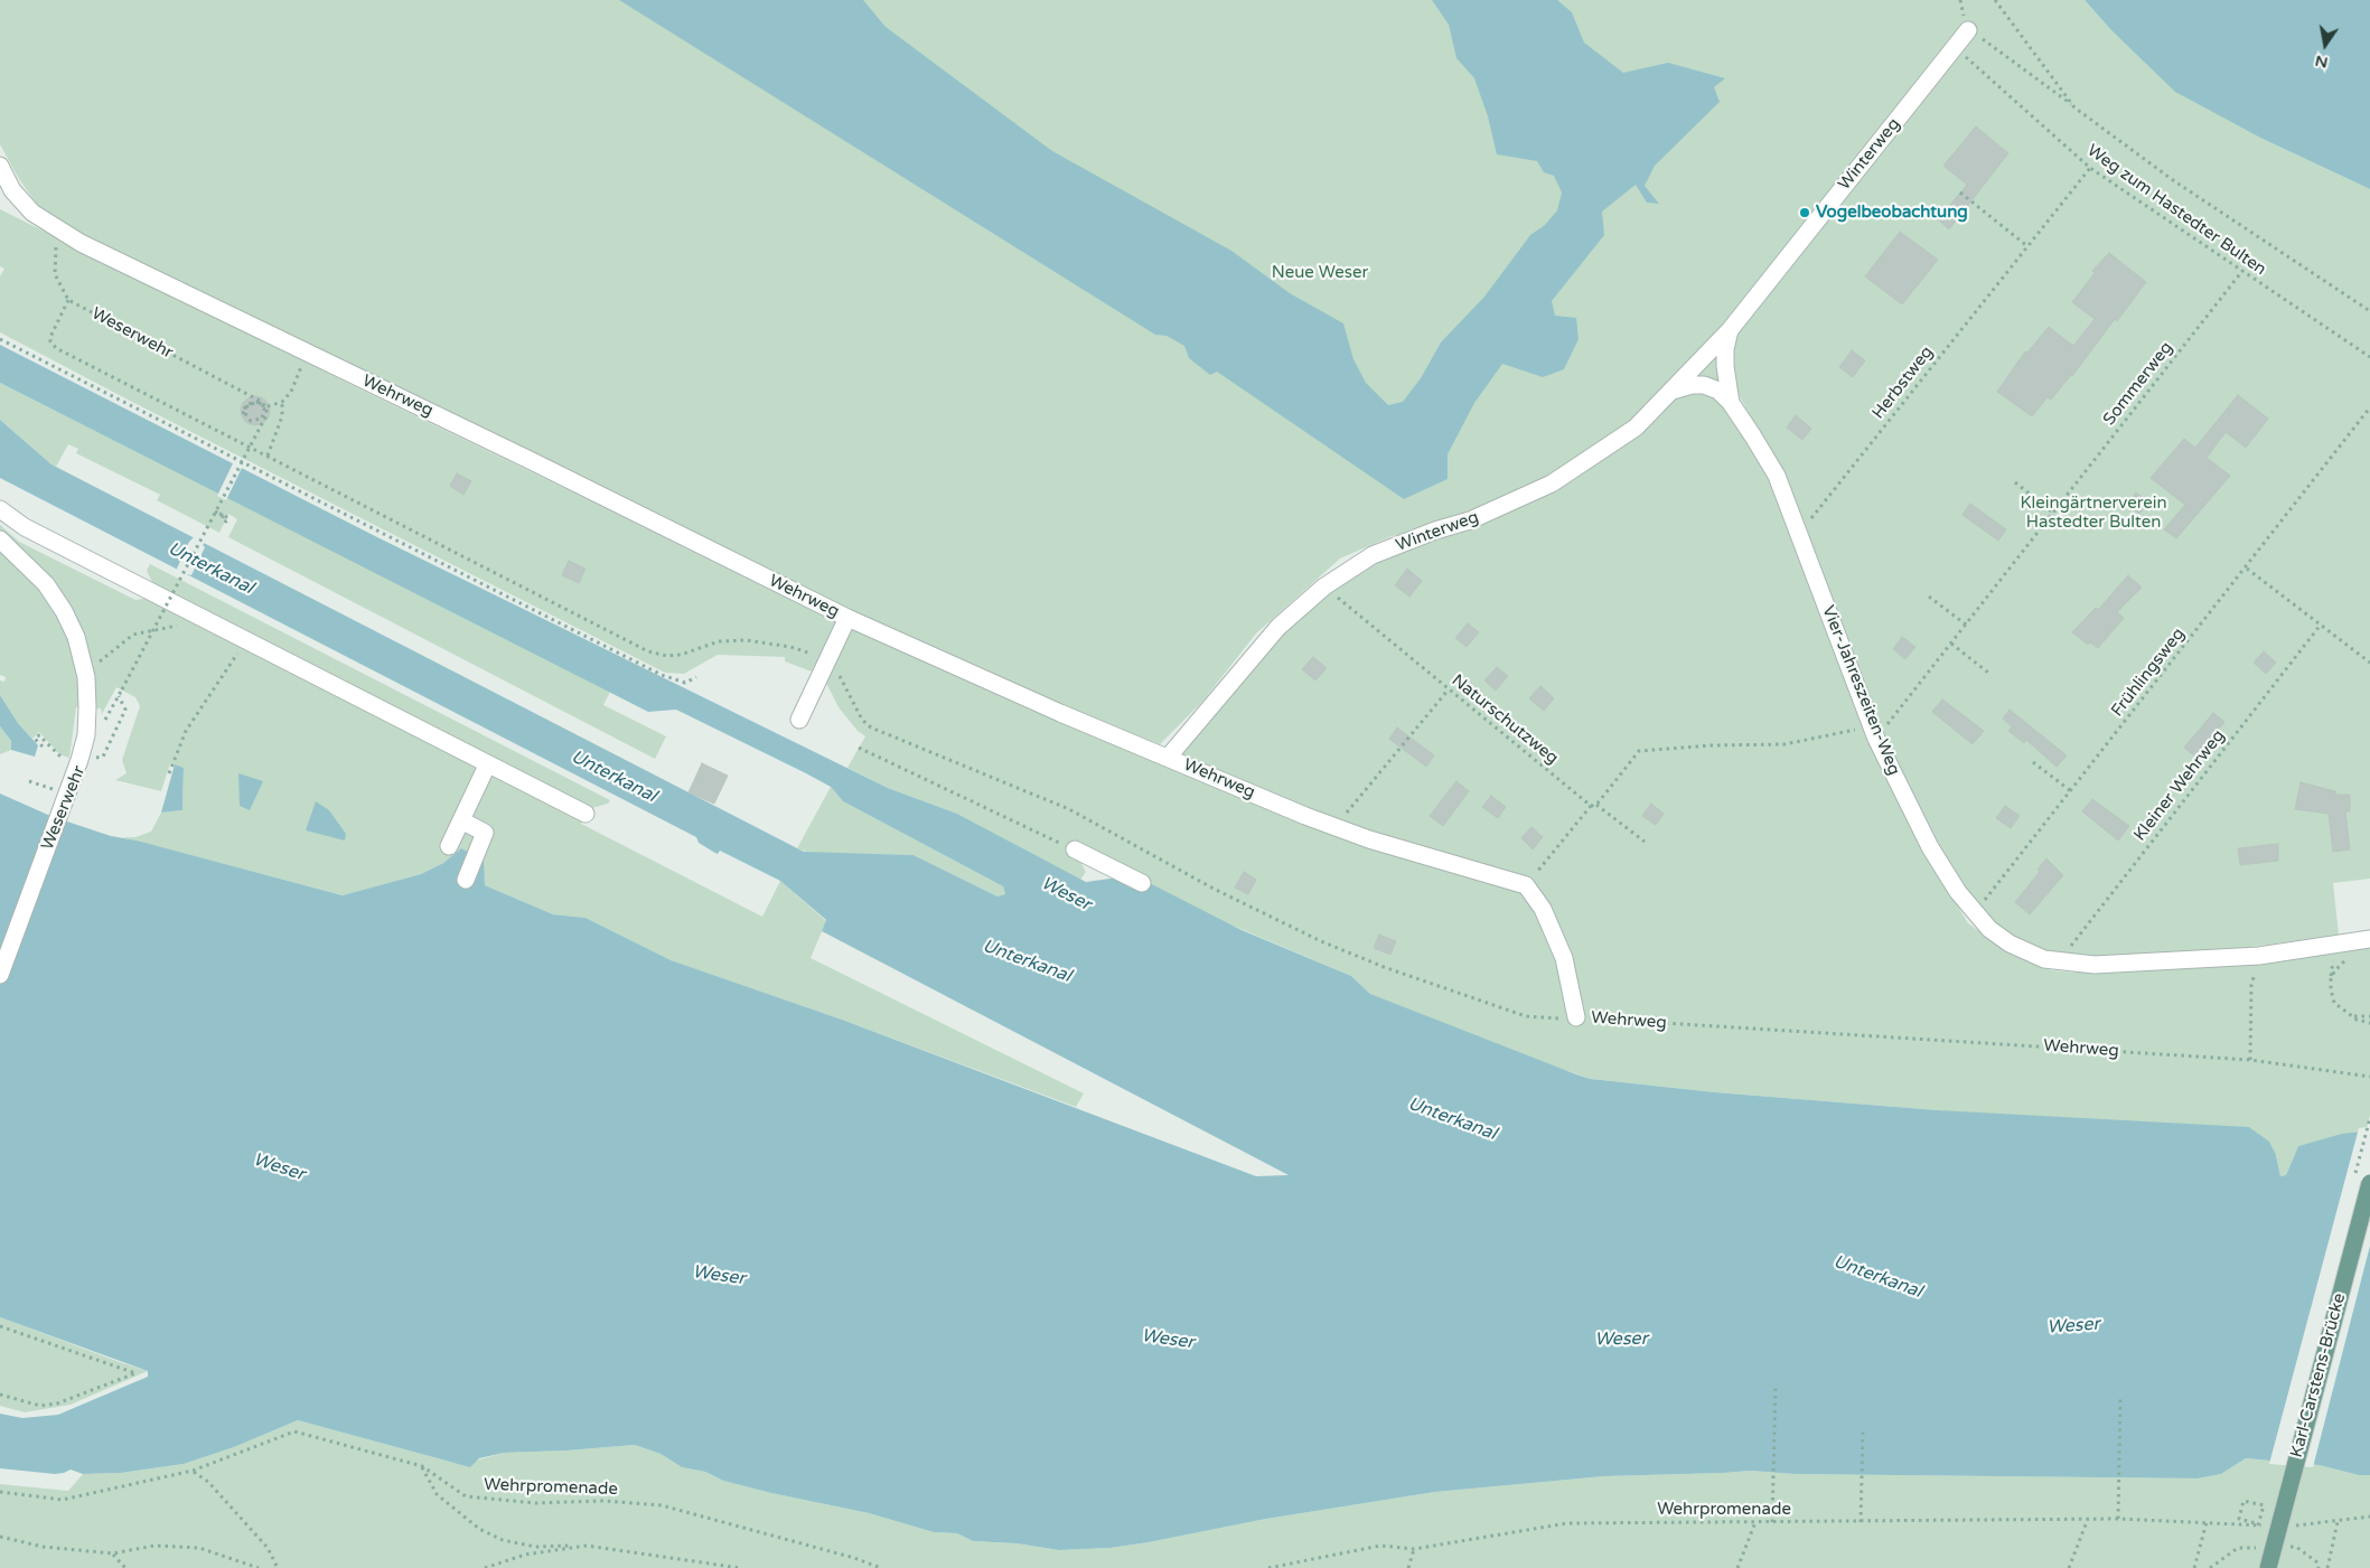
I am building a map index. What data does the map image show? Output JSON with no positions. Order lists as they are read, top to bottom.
{
  "streets": {
    "main road": ["Karl-Carstens-Brücke"],
    "street": [
      "Winterweg",
      "Weserwehr",
      "Wehrweg",
      "Vier-Jahreszeiten-Weg"
    ],
    "path": [
      "Weg zum Hastedter Bulten",
      "Herbstweg",
      "Sommerweg",
      "Frühlingsweg",
      "Naturschutzweg",
      "Kleiner Wehrweg",
      "Wehrpromenade"
    ]
  },
  "crossings": [
    ["Winterweg", "Weg zum Hastedter Bulten"],
    ["Winterweg", "Wehrweg"],
    ["Winterweg", "Vier-Jahreszeiten-Weg"],
    ["Winterweg", "Naturschutzweg"],
    ["Weg zum Hastedter Bulten", "Herbstweg"],
    ["Weg zum Hastedter Bulten", "Sommerweg"],
    ["Herbstweg", "Vier-Jahreszeiten-Weg"],
    ["Sommerweg", "Vier-Jahreszeiten-Weg"],
    ["Frühlingsweg", "Vier-Jahreszeiten-Weg"],
    ["Vier-Jahreszeiten-Weg", "Kleiner Wehrweg"]
  ],
  "water": ["Unterkanal", "Weser"],
  "parks": ["Neue Weser", "Kleingärtnerverein Hastedter Bulten"],
  "places": ["Vogelbeobachtung"],
  "north": "bottom"
}
